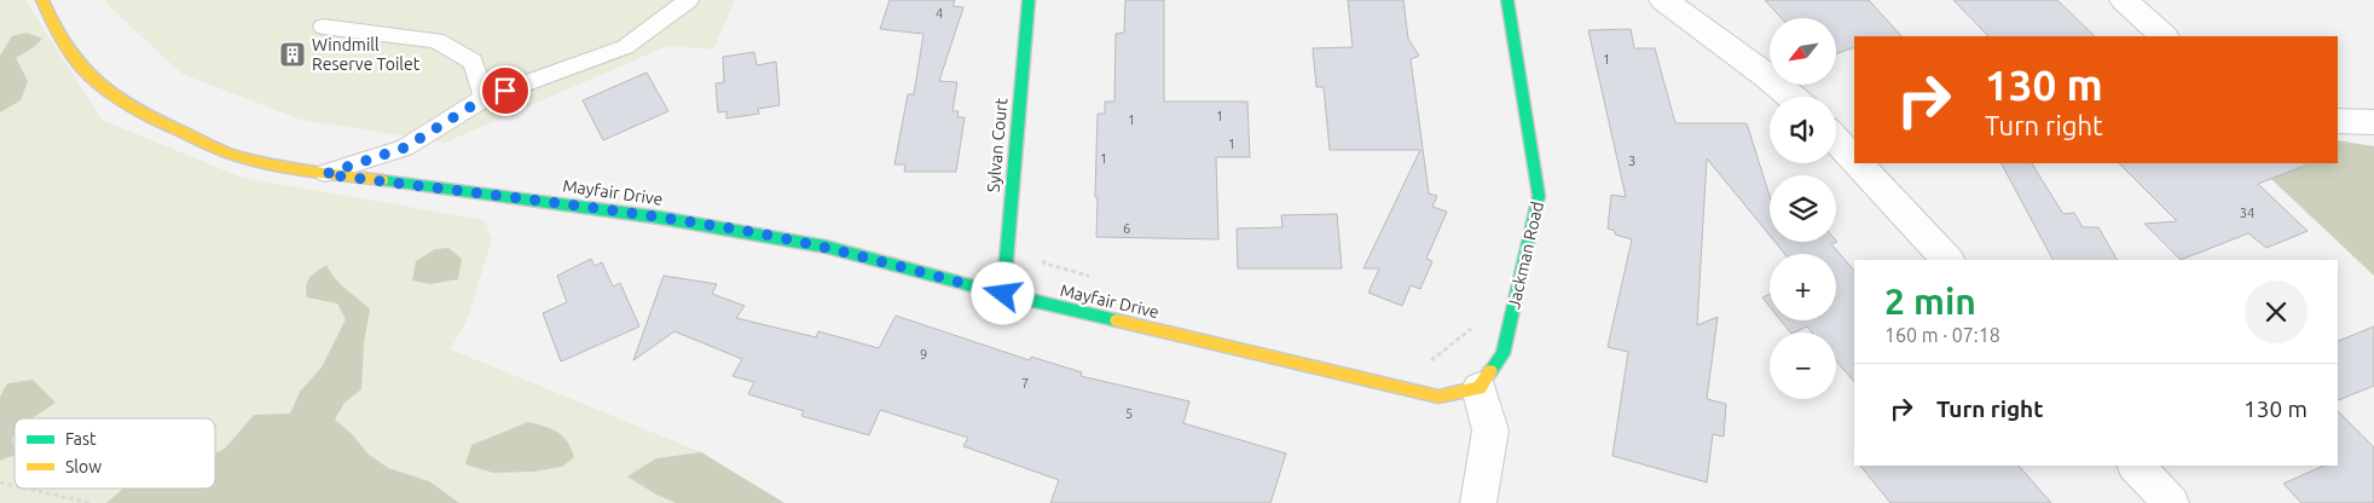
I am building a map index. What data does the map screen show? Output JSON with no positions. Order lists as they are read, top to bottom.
{
  "streets": {
    "street": ["Sylvan Court", "Mayfair Drive", "Jackman Road"]
  },
  "crossings": [
    ["Sylvan Court", "Mayfair Drive"],
    ["Mayfair Drive", "Jackman Road"]
  ],
  "places": {
    "building": ["Windmill Reserve Toilet"]
  },
  "house_numbers": [
    "4",
    "1",
    "1",
    "1",
    "1",
    "1",
    "3",
    "34",
    "6",
    "9",
    "7",
    "5"
  ],
  "legend": ["Fast", "Slow"],
  "north": "bottom left",
  "page": {
    "map_buttons": ["+", "−"],
    "turn": ["130 m", "Turn right"],
    "heading": ["2 min", "160 m · 07:18"],
    "list": [
      {
        "name": "Turn right",
        "value": "130 m"
      }
    ]
  }
}
